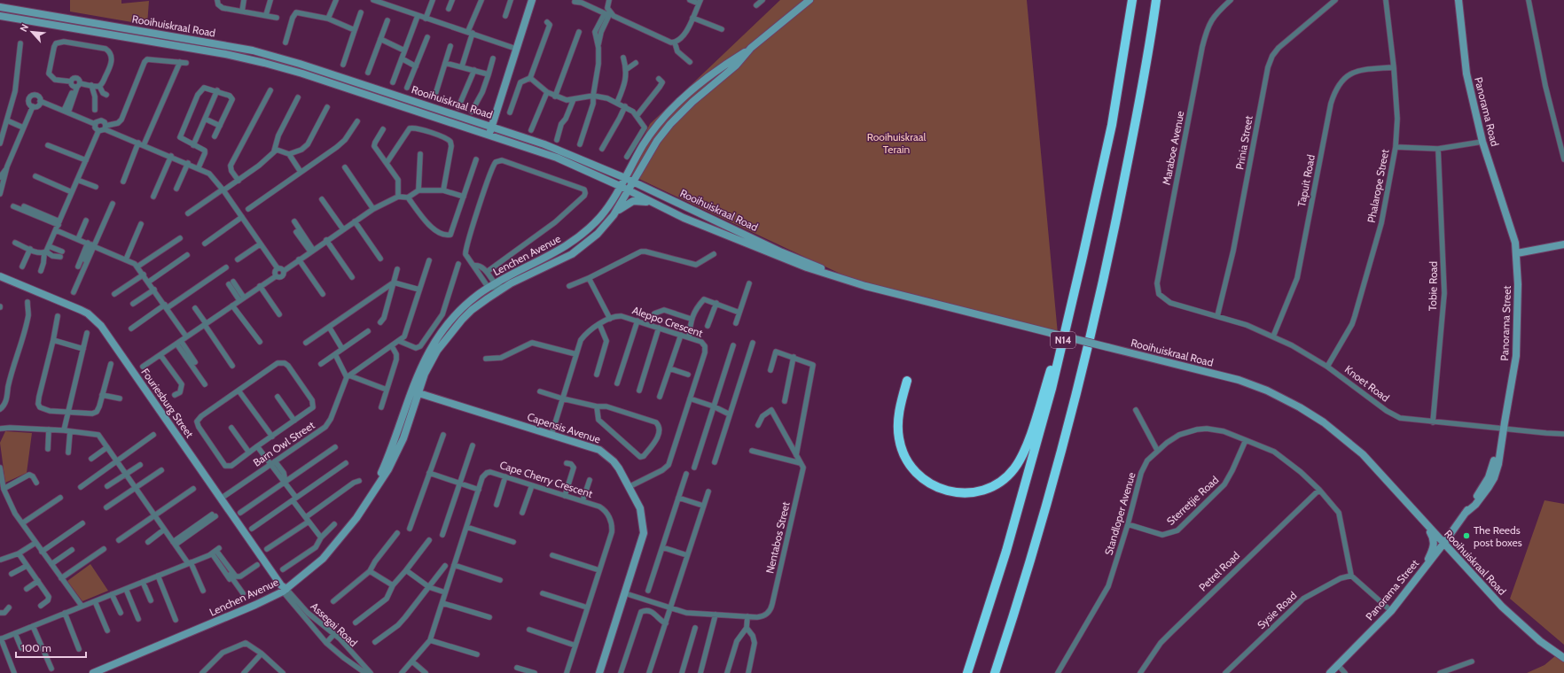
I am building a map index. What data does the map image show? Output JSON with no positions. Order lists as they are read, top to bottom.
{
  "streets": {
    "highway": ["N14"],
    "main road": [
      "Rooihuiskraal Road",
      "Panorama Road",
      "Lenchen Avenue",
      "Panorama Street",
      "Fouriesburg Street",
      "Capensis Avenue"
    ],
    "street": [
      "Prinia Street",
      "Maraboe Avenue",
      "Tapuit Road",
      "Phalarope Street",
      "Tobie Road",
      "Aleppo Crescent",
      "Knoet Road",
      "Barn Owl Street",
      "Cape Cherry Crescent",
      "Sterretjie Road",
      "Standloper Avenue",
      "Nentabos Street",
      "Petrel Road",
      "Sysie Road",
      "Assegai Road"
    ]
  },
  "crossings": [
    ["Rooihuiskraal Road", "Lenchen Avenue"],
    ["Rooihuiskraal Road", "Panorama Street"],
    ["Panorama Road", "Panorama Street"],
    ["Prinia Street", "Knoet Road"],
    ["Maraboe Avenue", "Knoet Road"],
    ["Tapuit Road", "Phalarope Street"],
    ["Tapuit Road", "Knoet Road"],
    ["Phalarope Street", "Knoet Road"],
    ["Lenchen Avenue", "Fouriesburg Street"],
    ["Lenchen Avenue", "Capensis Avenue"],
    ["Lenchen Avenue", "Assegai Road"],
    ["Tobie Road", "Knoet Road"],
    ["Aleppo Crescent", "Capensis Avenue"],
    ["Panorama Street", "Knoet Road"],
    ["Fouriesburg Street", "Barn Owl Street"],
    ["Fouriesburg Street", "Assegai Road"],
    ["Sterretjie Road", "Standloper Avenue"],
    ["Standloper Avenue", "Petrel Road"],
    ["Standloper Avenue", "Sysie Road"]
  ],
  "parks": ["Rooihuiskraal Terain"],
  "places": ["The Reeds post boxes"],
  "scale_bar": "100 m",
  "north": "top left"
}
